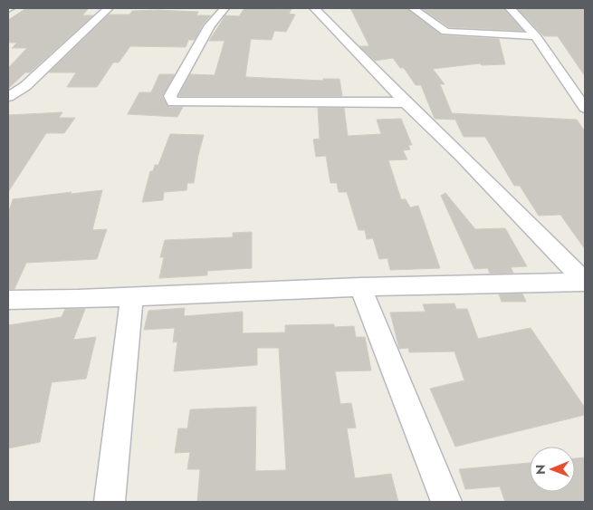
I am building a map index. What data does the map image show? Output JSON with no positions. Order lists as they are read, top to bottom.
{
  "north": "left"
}
